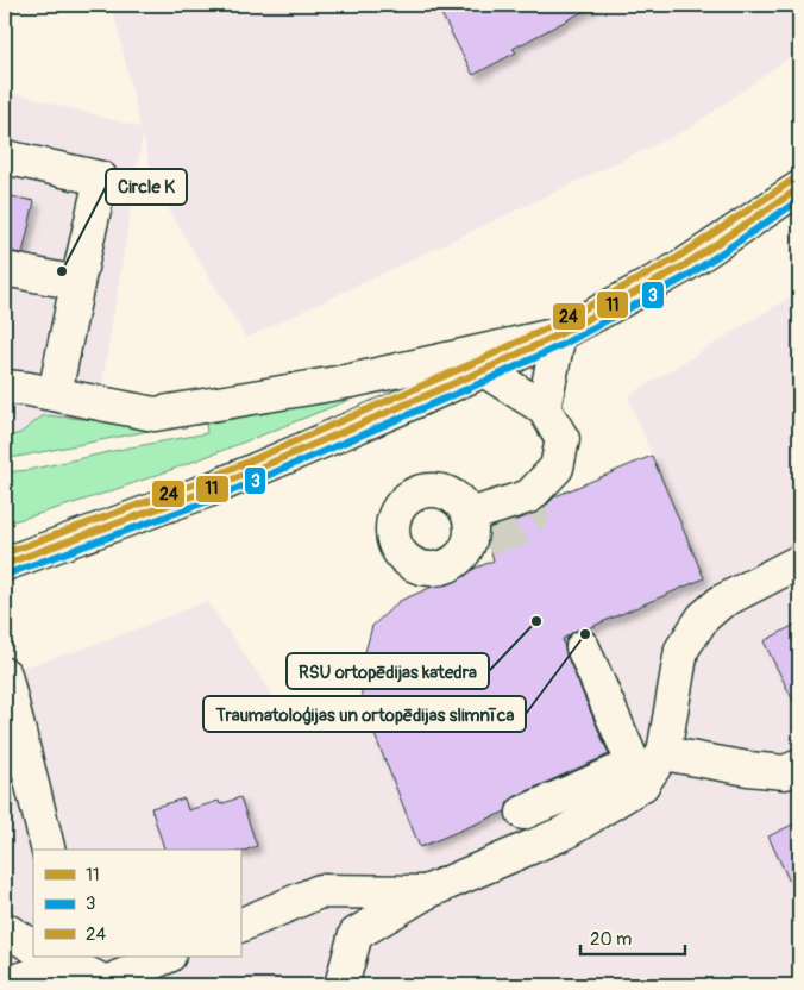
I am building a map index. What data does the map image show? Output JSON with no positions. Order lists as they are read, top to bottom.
{
  "places": ["Circle K", "RSU ortopēdijas katedra", "Traumatoloģijas un ortopēdijas slimnīca"],
  "lines": ["transit line 24", "transit line 11", "transit line 3"],
  "legend": ["11", "3", "24"],
  "scale_bar": "20 m"
}
